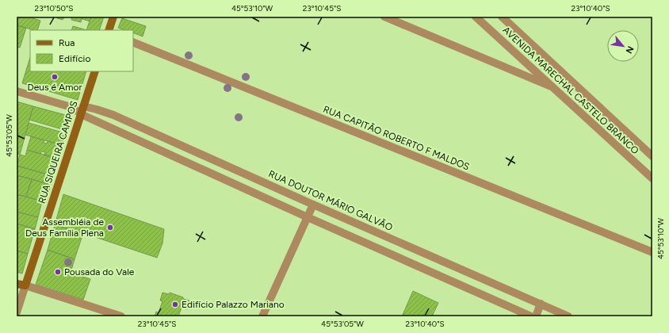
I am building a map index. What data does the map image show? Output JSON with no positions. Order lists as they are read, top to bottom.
{
  "streets": {
    "main road": ["RUA SIQUEIRA CAMPOS"],
    "street": ["AVENIDA MARECHAL CASTELO BRANCO", "RUA CAPITÃO ROBERTO F MALDOS", "RUA DOUTOR MÁRIO GALVÃO"]
  },
  "crossings": [
    ["RUA SIQUEIRA CAMPOS", "RUA DOUTOR MÁRIO GALVÃO"]
  ],
  "places": [
    "Deus é Amor",
    "Assembléia de Deus Família Plena",
    "Pousada do Vale",
    "Edifício Palazzo Mariano"
  ],
  "legend": ["Rua", "Edifício"],
  "north": "bottom right",
  "coordinates": [
    "23°10'50\"S",
    "45°53'10\"W",
    "23°10'45\"S",
    "23°10'40\"S",
    "45°53'05\"W"
  ]
}
